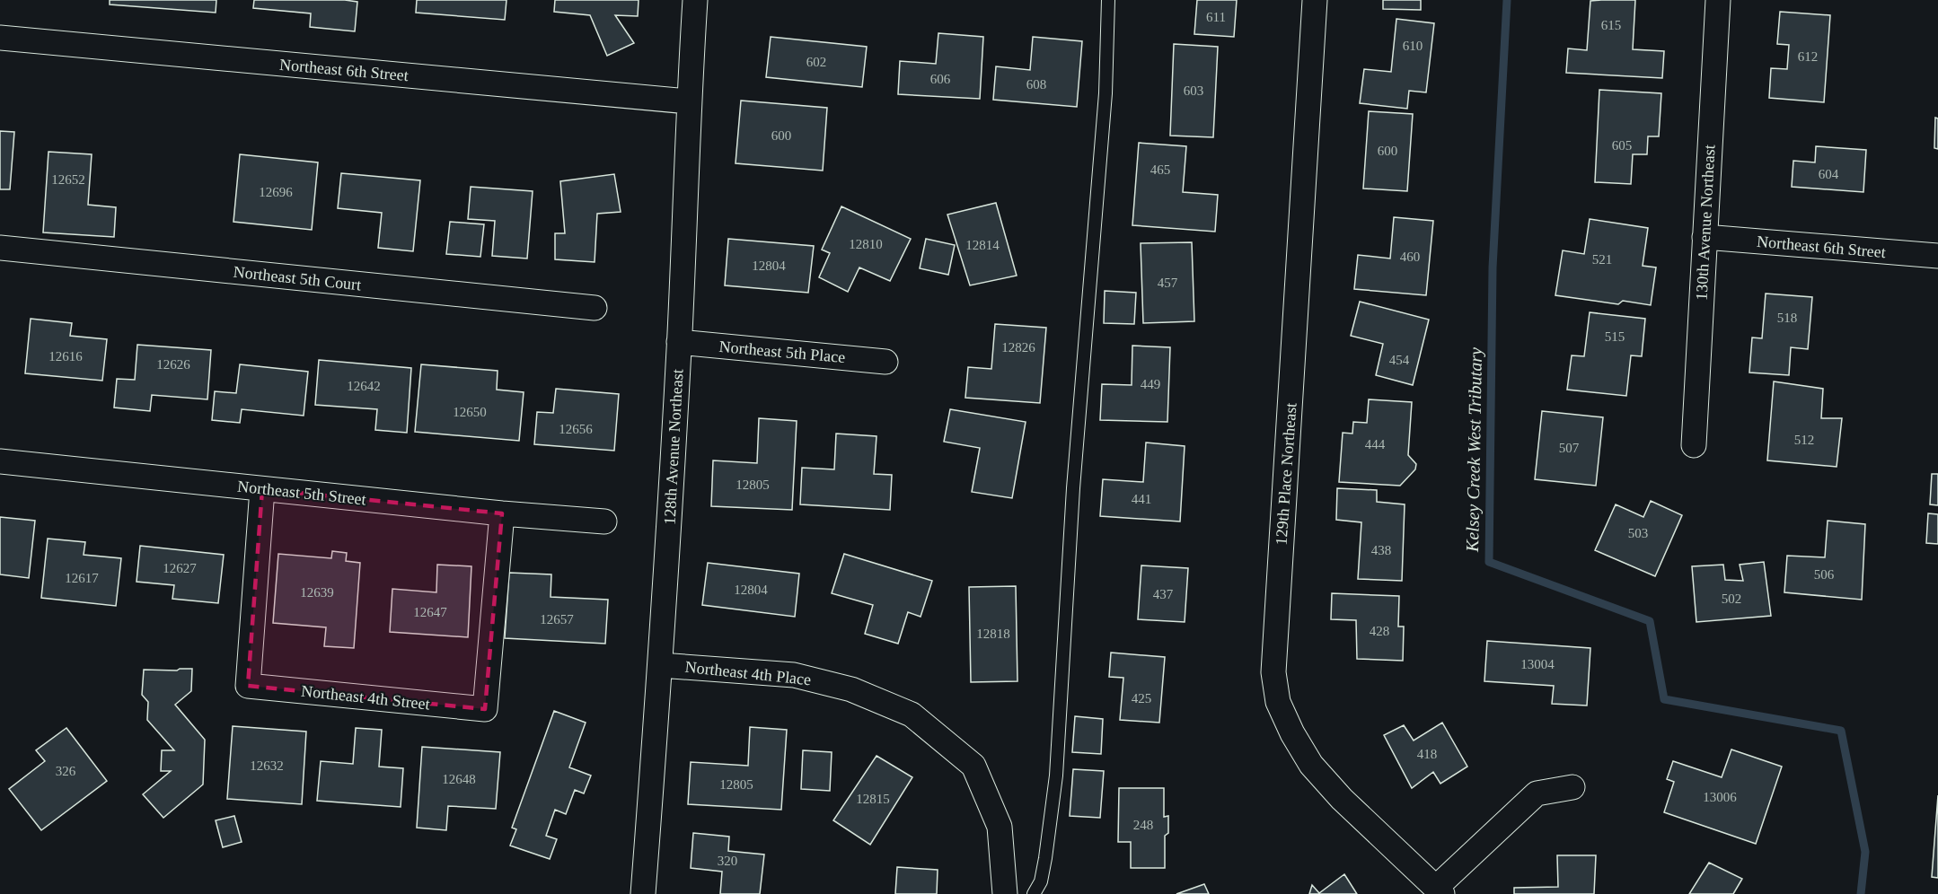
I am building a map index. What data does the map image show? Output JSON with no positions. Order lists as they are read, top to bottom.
{
  "streets": {
    "street": [
      "Northeast 6th Street",
      "130th Avenue Northeast",
      "Northeast 5th Court",
      "Northeast 5th Place",
      "128th Avenue Northeast",
      "129th Place Northeast",
      "Northeast 5th Street",
      "Northeast 4th Place",
      "Northeast 4th Street"
    ]
  },
  "crossings": [
    ["Northeast 6th Street", "130th Avenue Northeast"],
    ["Northeast 6th Street", "128th Avenue Northeast"],
    ["Northeast 5th Place", "128th Avenue Northeast"],
    ["128th Avenue Northeast", "Northeast 4th Place"],
    ["Northeast 5th Street", "Northeast 4th Street"]
  ],
  "water": ["Kelsey Creek West Tributary"],
  "house_numbers": [
    "611",
    "615",
    "610",
    "612",
    "602",
    "606",
    "608",
    "603",
    "600",
    "605",
    "600",
    "465",
    "604",
    "12652",
    "12696",
    "12810",
    "12814",
    "460",
    "521",
    "12804",
    "457",
    "518",
    "515",
    "12826",
    "12616",
    "454",
    "12626",
    "449",
    "12642",
    "12650",
    "12656",
    "512",
    "444",
    "507",
    "12805",
    "441",
    "503",
    "438",
    "12627",
    "506",
    "12617",
    "12804",
    "12639",
    "437",
    "502",
    "12647",
    "12657",
    "428",
    "12818",
    "13004",
    "425",
    "418",
    "12632",
    "326",
    "12648",
    "12805",
    "13006",
    "12815",
    "248",
    "320"
  ]
}
